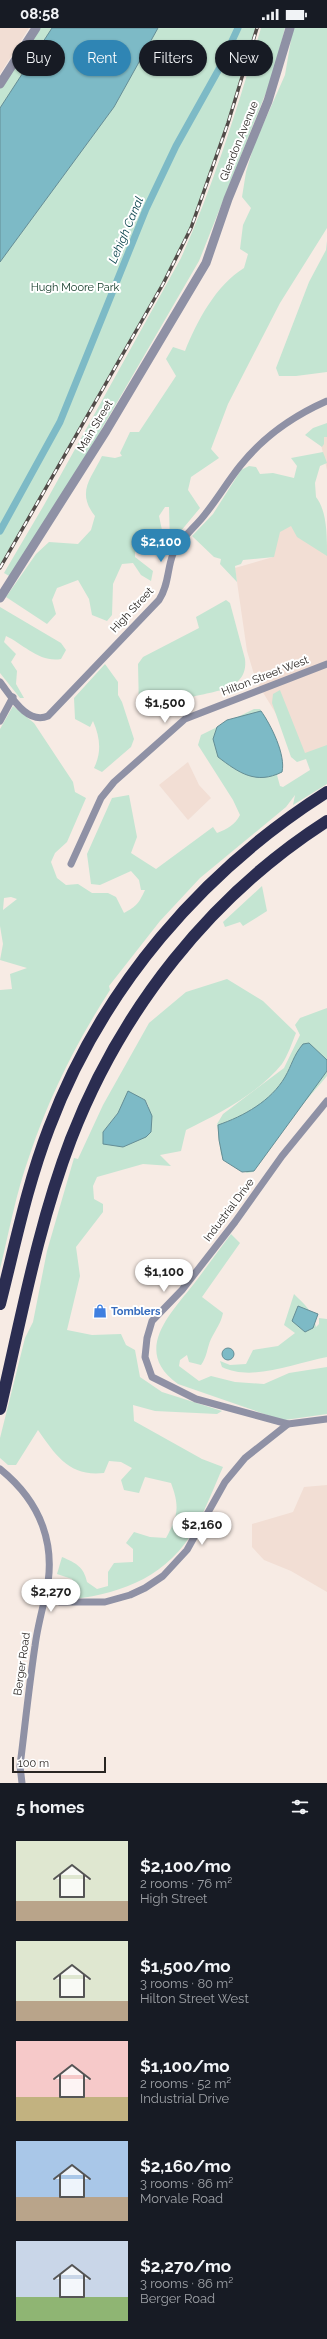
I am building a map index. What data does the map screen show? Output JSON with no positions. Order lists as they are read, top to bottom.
{
  "streets": {
    "street": [
      "Glendon Avenue",
      "Main Street",
      "High Street",
      "Hilton Street West",
      "Industrial Drive",
      "Berger Road"
    ]
  },
  "crossings": [
    ["Glendon Avenue", "Main Street"]
  ],
  "water": ["Lehigh Canal"],
  "parks": ["Hugh Moore Park"],
  "places": {
    "shop": ["Tomblers"]
  },
  "scale_bar": "100 m",
  "page": {
    "status": "08:58",
    "chip": [
      "Buy",
      "Rent",
      "Filters",
      "New"
    ],
    "price": [
      "$2,100",
      "$1,500",
      "$1,100",
      "$2,160",
      "$2,270"
    ],
    "scale": "100 m",
    "heading": "5 homes",
    "list": [
      {
        "name": "$2,100/mo",
        "note": "2 rooms · 76 m² · High Street"
      },
      {
        "name": "$1,500/mo",
        "note": "3 rooms · 80 m² · Hilton Street West"
      },
      {
        "name": "$1,100/mo",
        "note": "2 rooms · 52 m² · Industrial Drive"
      },
      {
        "name": "$2,160/mo",
        "note": "3 rooms · 86 m² · Morvale Road"
      },
      {
        "name": "$2,270/mo",
        "note": "3 rooms · 86 m² · Berger Road"
      }
    ]
  }
}
